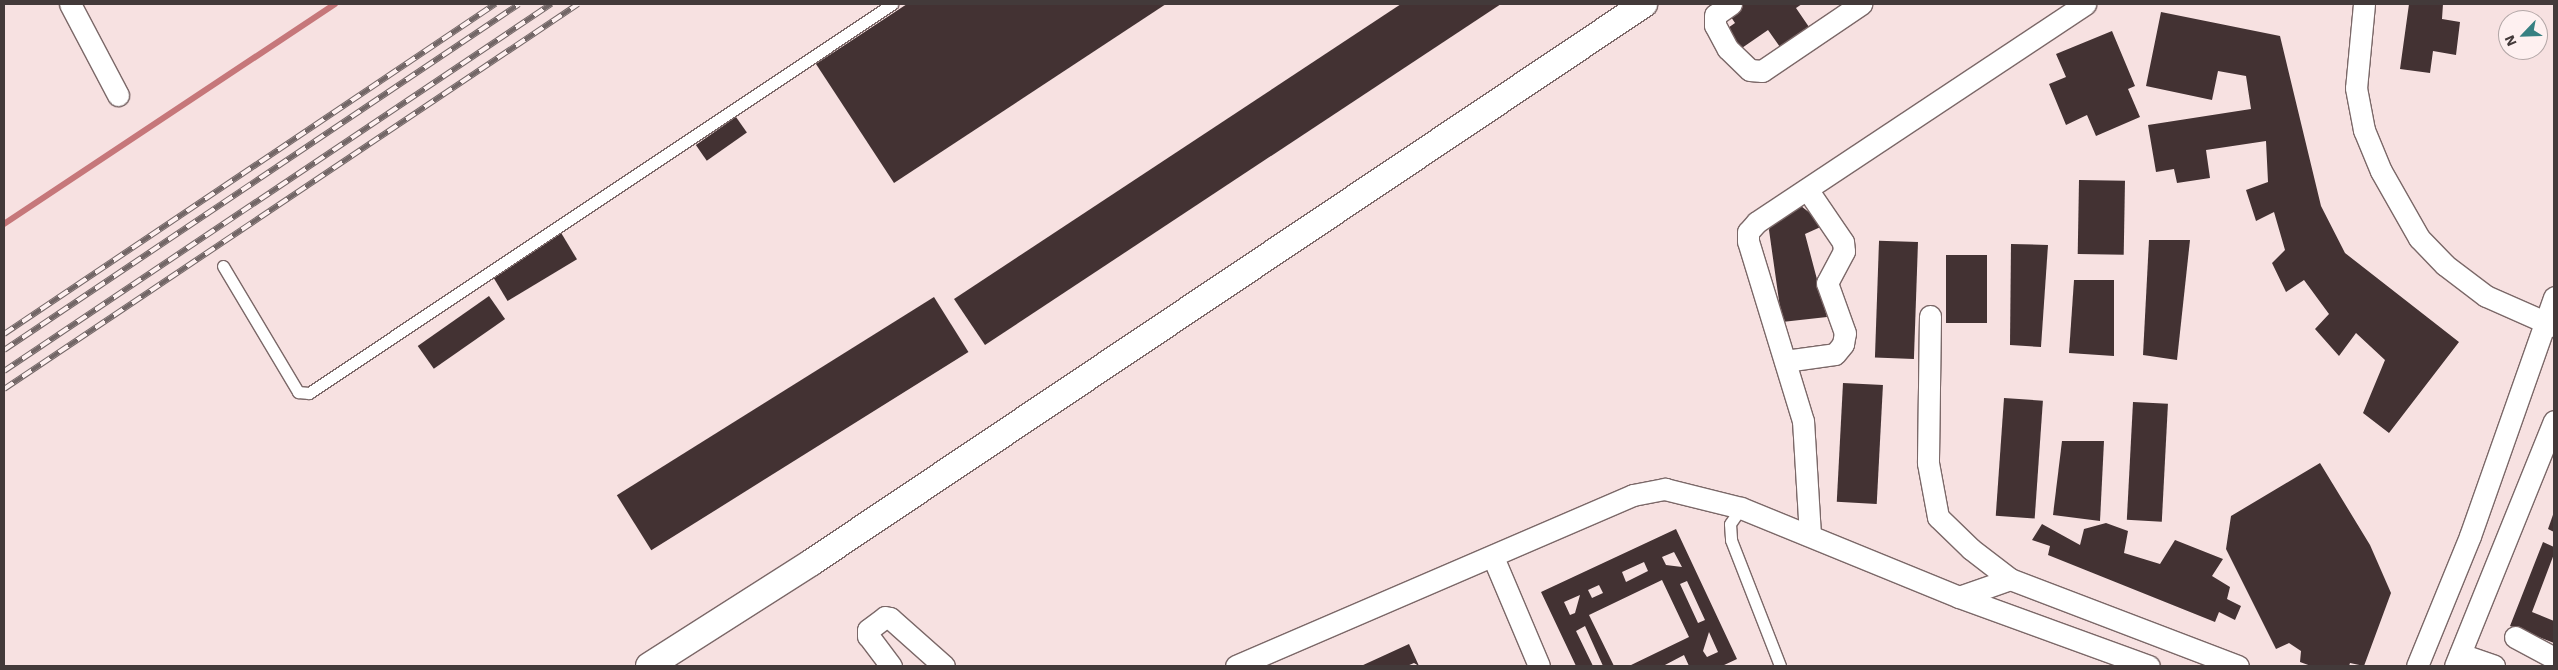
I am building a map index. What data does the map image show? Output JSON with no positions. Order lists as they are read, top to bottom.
{
  "north": "bottom left"
}
